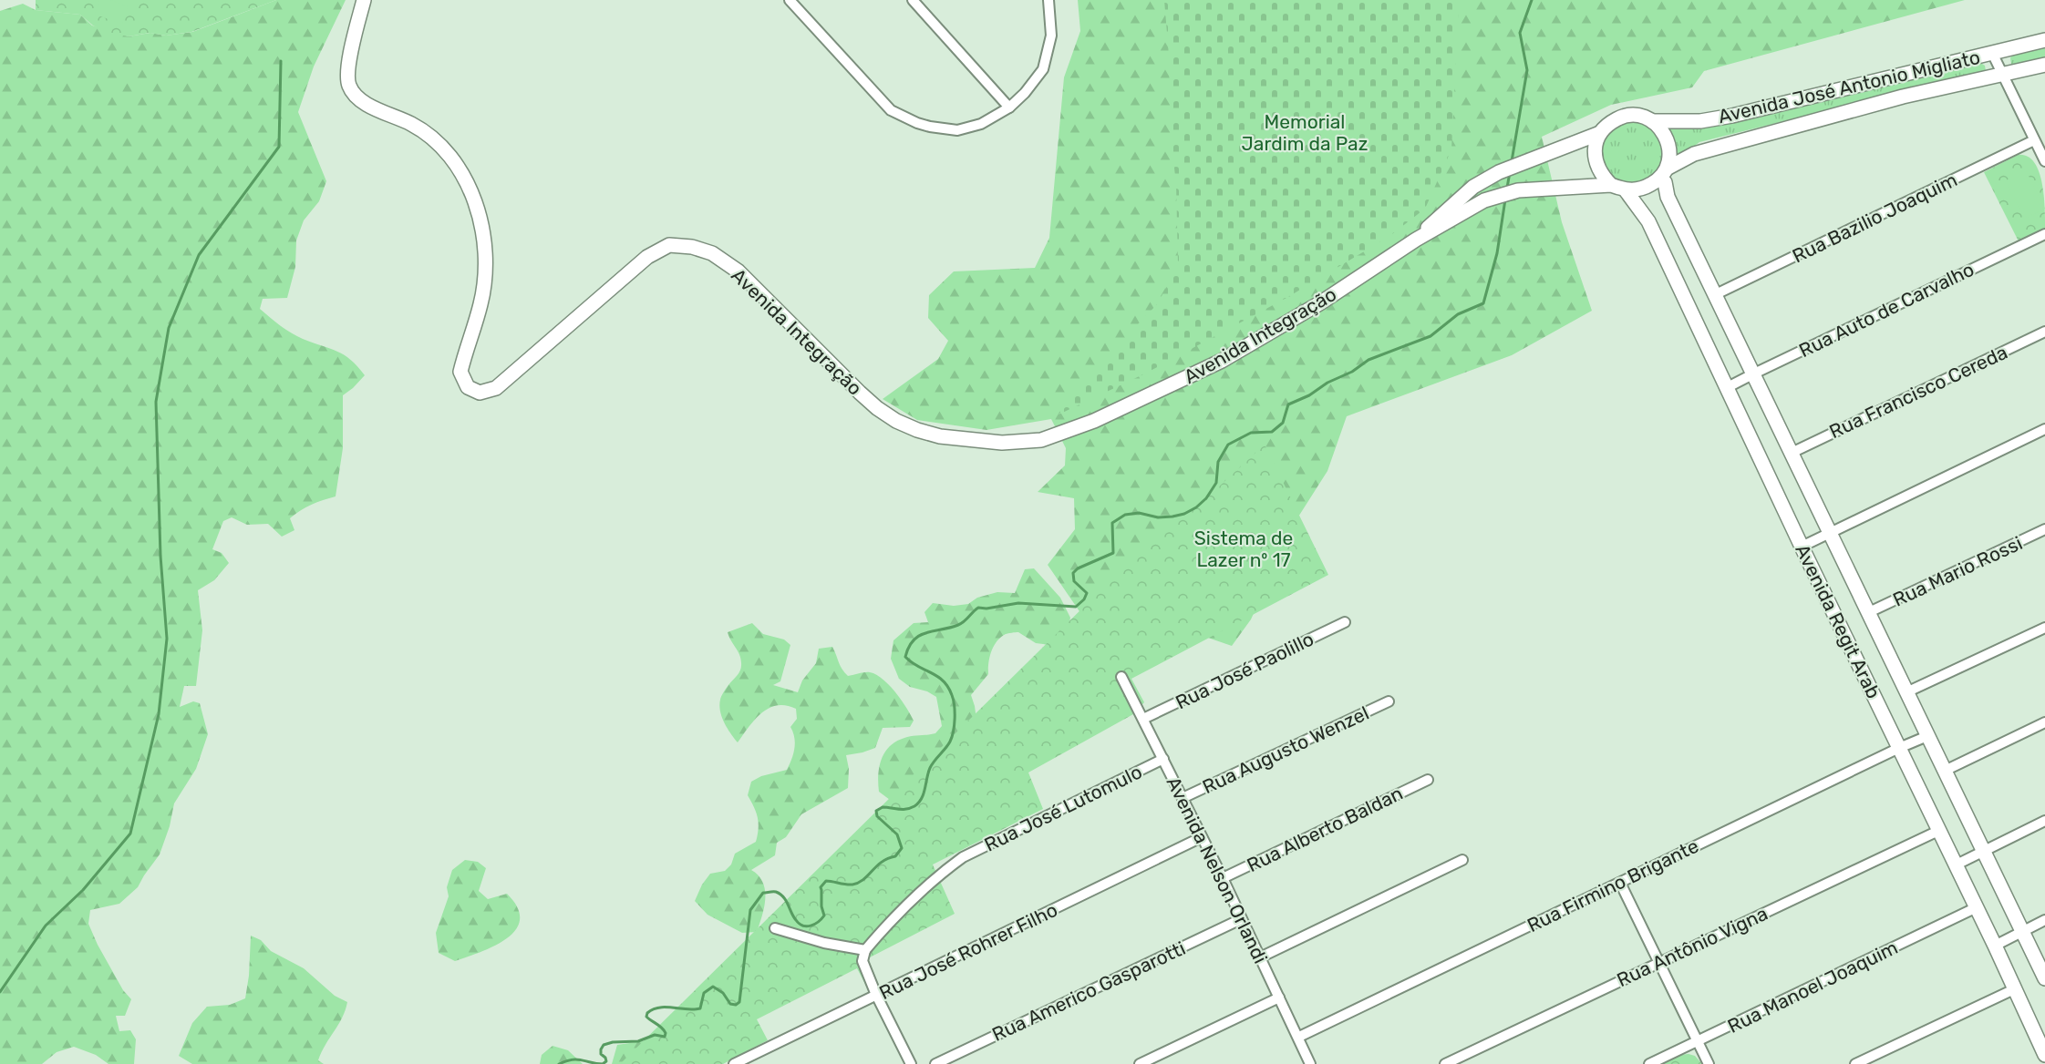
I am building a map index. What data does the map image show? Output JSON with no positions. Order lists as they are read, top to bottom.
{
  "streets": {
    "main road": ["Avenida José Antonio Migliato", "Avenida Integração", "Avenida Regit Arab"],
    "street": [
      "Rua Bazilio Joaquim",
      "Rua Auto de Carvalho",
      "Rua Francisco Cereda",
      "Rua Mario Rossi",
      "Rua José Paolillo",
      "Rua Augusto Wenzel",
      "Rua José Lutomulo",
      "Rua Alberto Baldan",
      "Avenida Nelson Orlandi",
      "Rua Firmino Brigante",
      "Rua Antônio Vigna",
      "Rua José Rohrer Filho",
      "Rua Manoel Joaquim",
      "Rua Americo Gasparotti"
    ]
  },
  "crossings": [
    ["Avenida José Antonio Migliato", "Avenida Integração"],
    ["Avenida José Antonio Migliato", "Avenida Regit Arab"],
    ["Rua Bazilio Joaquim", "Avenida Regit Arab"],
    ["Rua Auto de Carvalho", "Avenida Regit Arab"],
    ["Avenida Integração", "Avenida Regit Arab"],
    ["Rua Francisco Cereda", "Avenida Regit Arab"],
    ["Rua Mario Rossi", "Avenida Regit Arab"],
    ["Avenida Regit Arab", "Rua Firmino Brigante"],
    ["Avenida Regit Arab", "Rua Antônio Vigna"],
    ["Avenida Regit Arab", "Rua Manoel Joaquim"],
    ["Rua José Paolillo", "Avenida Nelson Orlandi"],
    ["Rua Augusto Wenzel", "Avenida Nelson Orlandi"],
    ["Rua José Lutomulo", "Avenida Nelson Orlandi"],
    ["Rua Alberto Baldan", "Avenida Nelson Orlandi"],
    ["Avenida Nelson Orlandi", "Rua Firmino Brigante"],
    ["Avenida Nelson Orlandi", "Rua José Rohrer Filho"],
    ["Avenida Nelson Orlandi", "Rua Americo Gasparotti"]
  ],
  "parks": ["Memorial Jardim da Paz", "Sistema de Lazer nº 17"]
}
